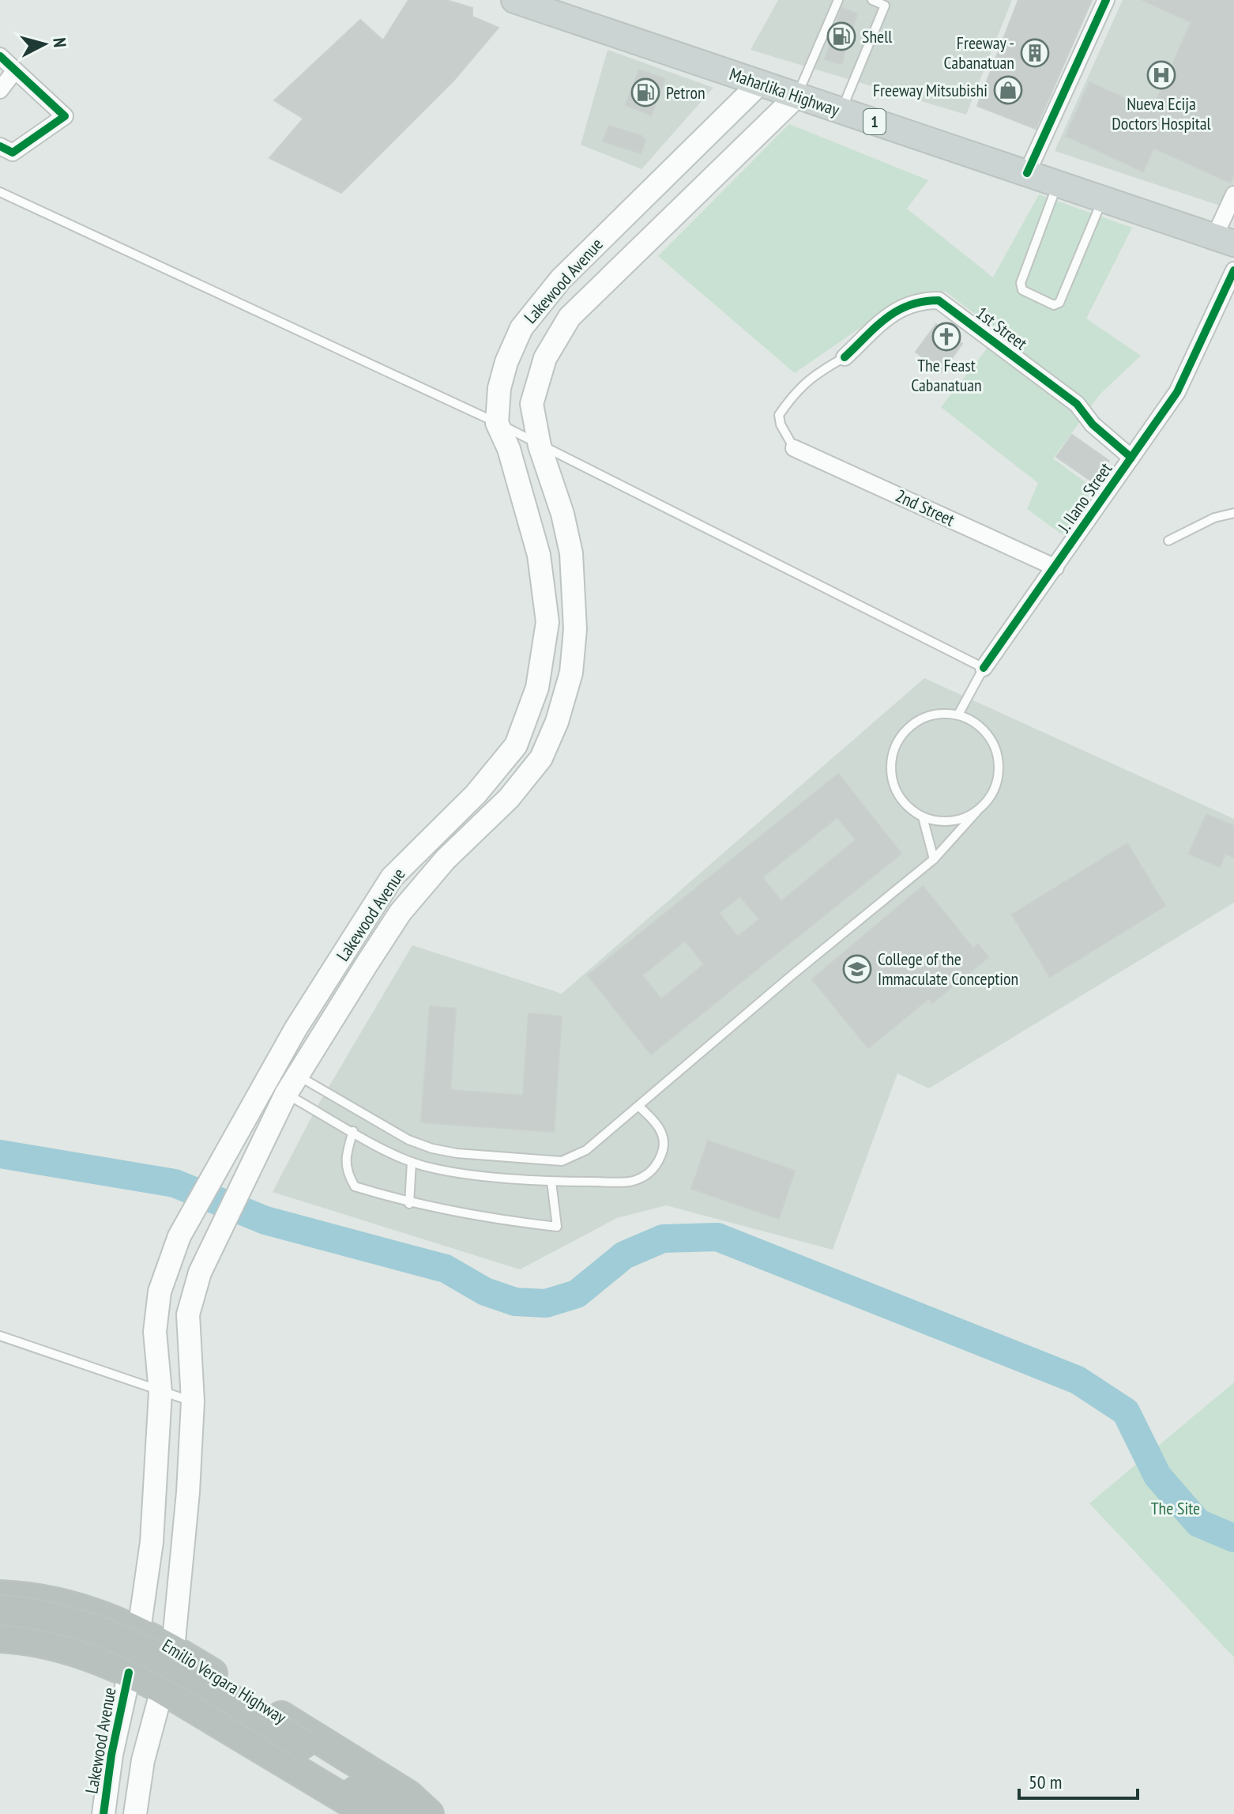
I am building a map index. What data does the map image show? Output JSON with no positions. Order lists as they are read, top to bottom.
{
  "streets": {
    "highway": ["Emilio Vergara Highway"],
    "main road": ["Maharlika Highway", "1", "Lakewood Avenue"],
    "street": ["1st Street", "J. Ilano Street", "2nd Street"]
  },
  "crossings": [
    ["Maharlika Highway", "Lakewood Avenue"],
    ["Lakewood Avenue", "Emilio Vergara Highway"],
    ["1st Street", "J. Ilano Street"],
    ["J. Ilano Street", "2nd Street"]
  ],
  "parks": ["The Site"],
  "places": {
    "fuel station": ["Shell", "Petron"],
    "building": ["Freeway - Cabanatuan"],
    "hospital": ["Nueva Ecija Doctors Hospital"],
    "shop": ["Freeway Mitsubishi"],
    "church": ["The Feast Cabanatuan"],
    "school or university": ["College of the Immaculate Conception"]
  },
  "scale_bar": "50 m",
  "north": "right"
}
